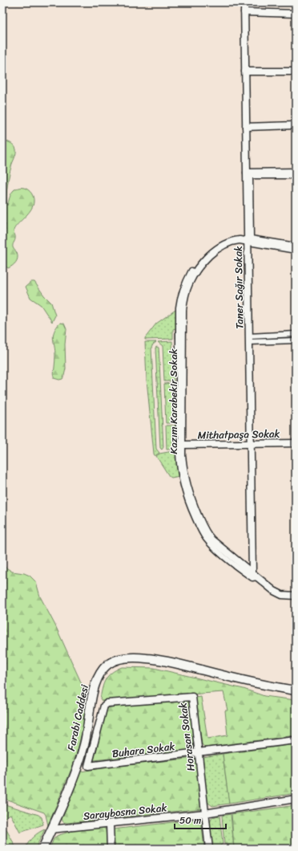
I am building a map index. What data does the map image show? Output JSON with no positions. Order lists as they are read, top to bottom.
{
  "streets": {
    "street": [
      "Taner Sağır Sokak",
      "Kazım Karabekir Sokak",
      "Mithatpaşa Sokak",
      "Farabi Caddesi",
      "Horasan Sokak",
      "Buhara Sokak",
      "Saraybosna Sokak"
    ]
  },
  "crossings": [
    ["Taner Sağır Sokak", "Kazım Karabekir Sokak"],
    ["Taner Sağır Sokak", "Mithatpaşa Sokak"],
    ["Kazım Karabekir Sokak", "Mithatpaşa Sokak"],
    ["Farabi Caddesi", "Saraybosna Sokak"],
    ["Horasan Sokak", "Buhara Sokak"],
    ["Horasan Sokak", "Saraybosna Sokak"]
  ],
  "scale_bar": "50 m"
}
